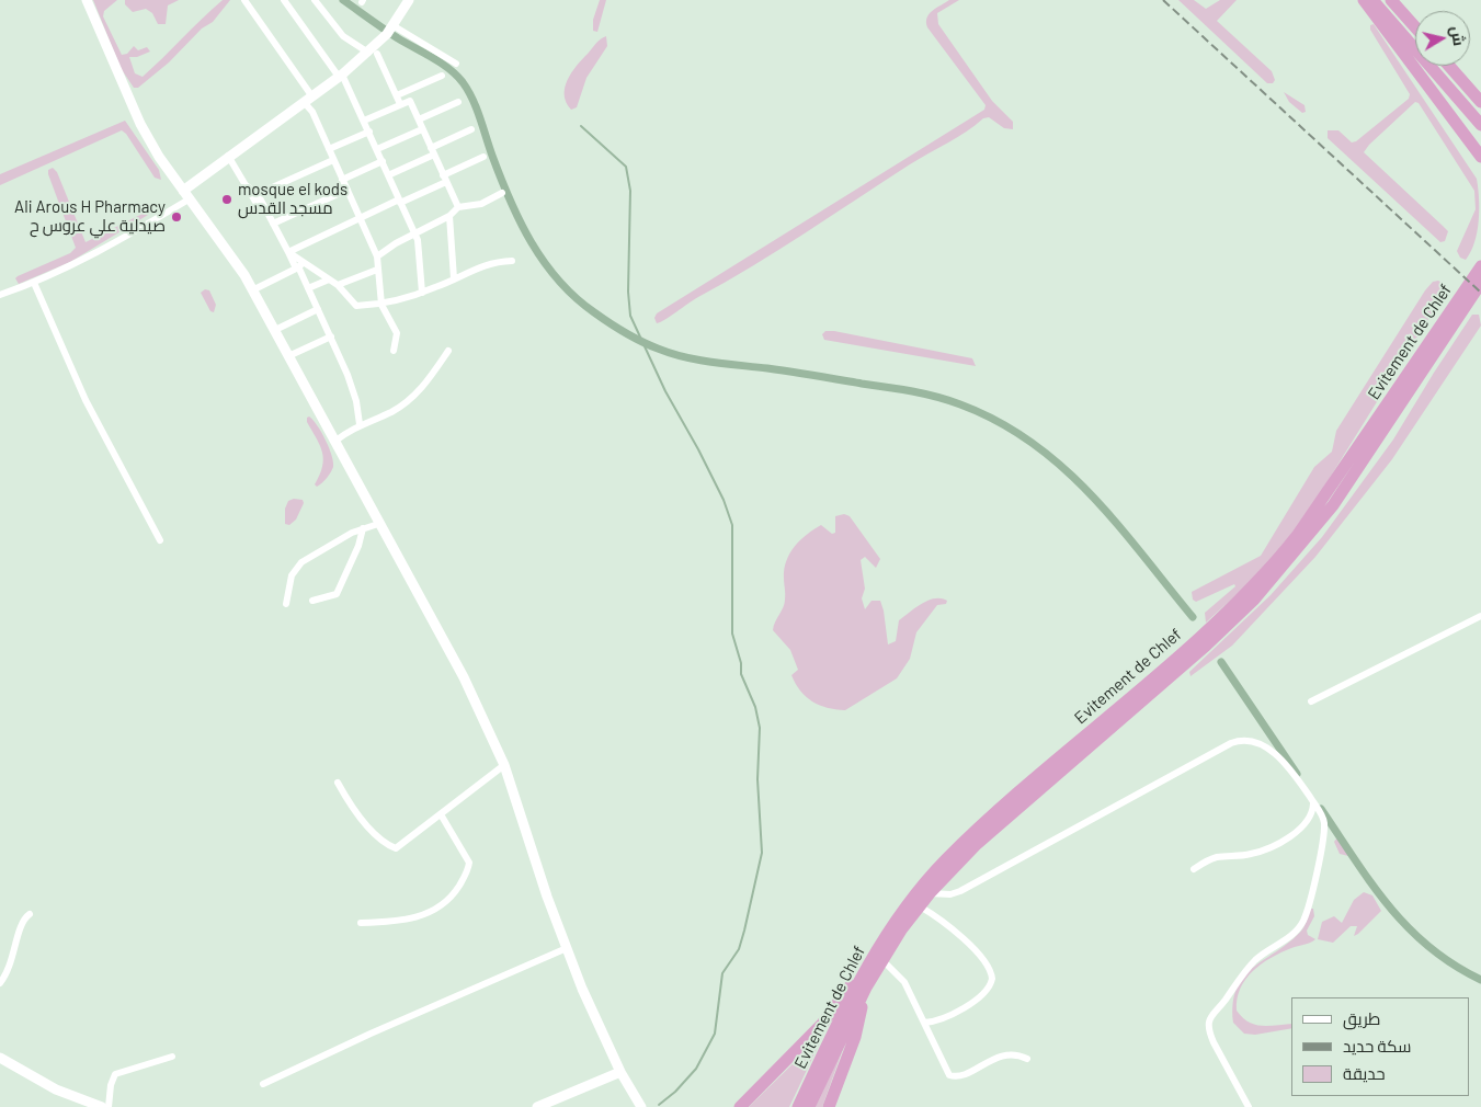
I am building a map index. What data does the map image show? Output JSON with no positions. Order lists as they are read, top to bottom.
{
  "streets": {
    "highway": ["Evitement de Chlef"]
  },
  "places": ["mosque el kods مسجد القدس", "Ali Arous H Pharmacy صيدلية علي عروس ح"],
  "legend": ["طريق", "سكة حديد", "حديقة"],
  "north": "right"
}
